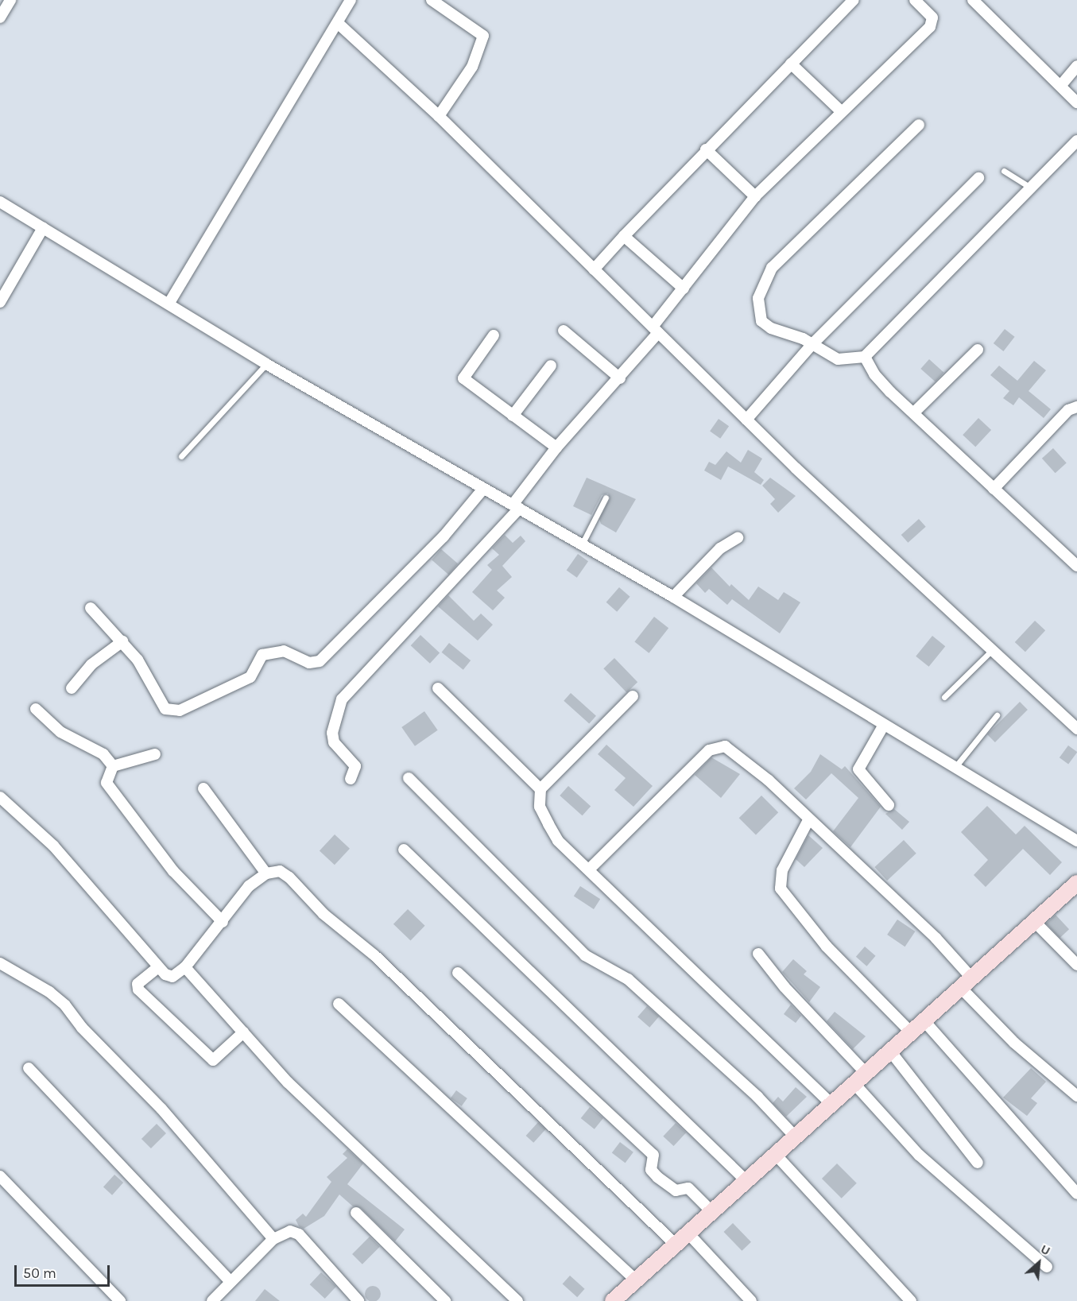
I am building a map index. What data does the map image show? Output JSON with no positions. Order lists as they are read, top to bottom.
{
  "scale_bar": "50 m",
  "north": "top right"
}
